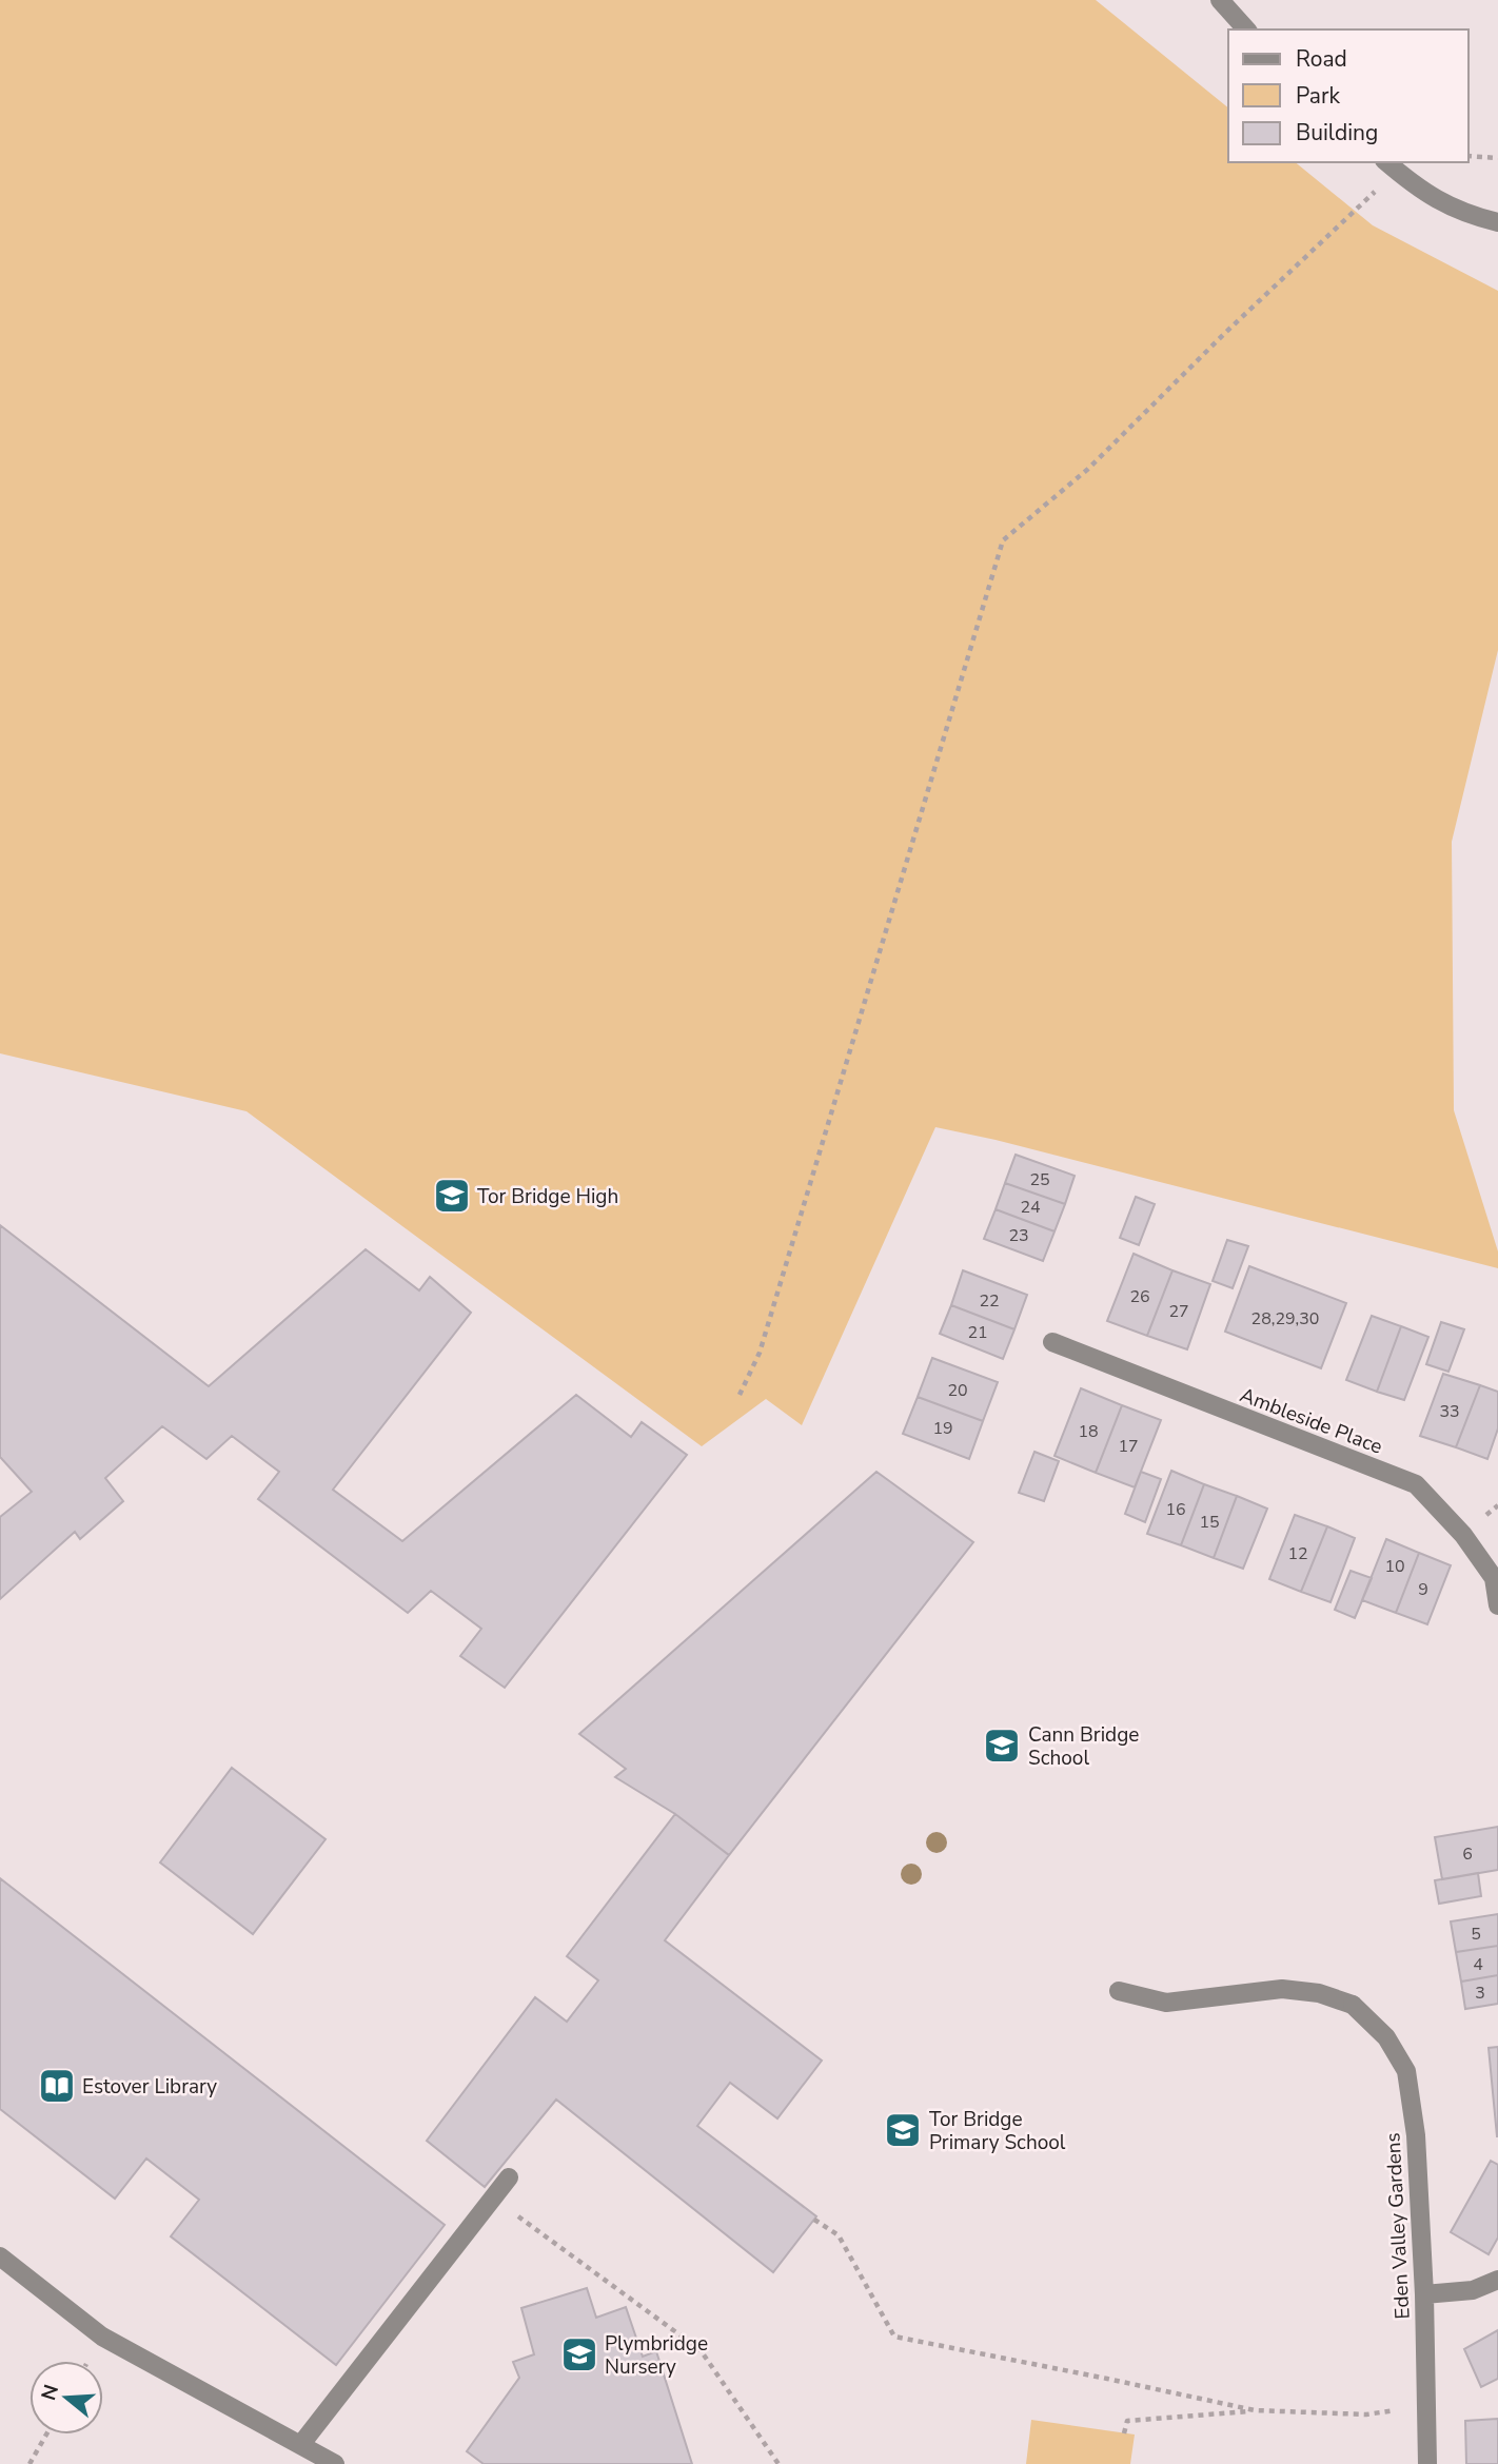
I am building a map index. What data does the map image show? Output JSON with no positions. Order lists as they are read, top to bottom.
{
  "streets": {
    "street": ["Ambleside Place", "Eden Valley Gardens"]
  },
  "places": {
    "school or university": [
      "Tor Bridge High",
      "Cann Bridge School",
      "Tor Bridge Primary School",
      "Plymbridge Nursery"
    ],
    "library": ["Estover Library"]
  },
  "house_numbers": [
    "25",
    "24",
    "23",
    "26",
    "22",
    "27",
    "28,29,30",
    "21",
    "20",
    "33",
    "19",
    "18",
    "17",
    "16",
    "15",
    "12",
    "10",
    "9",
    "6",
    "5",
    "4",
    "3"
  ],
  "legend": ["Road", "Park", "Building"],
  "north": "left"
}
